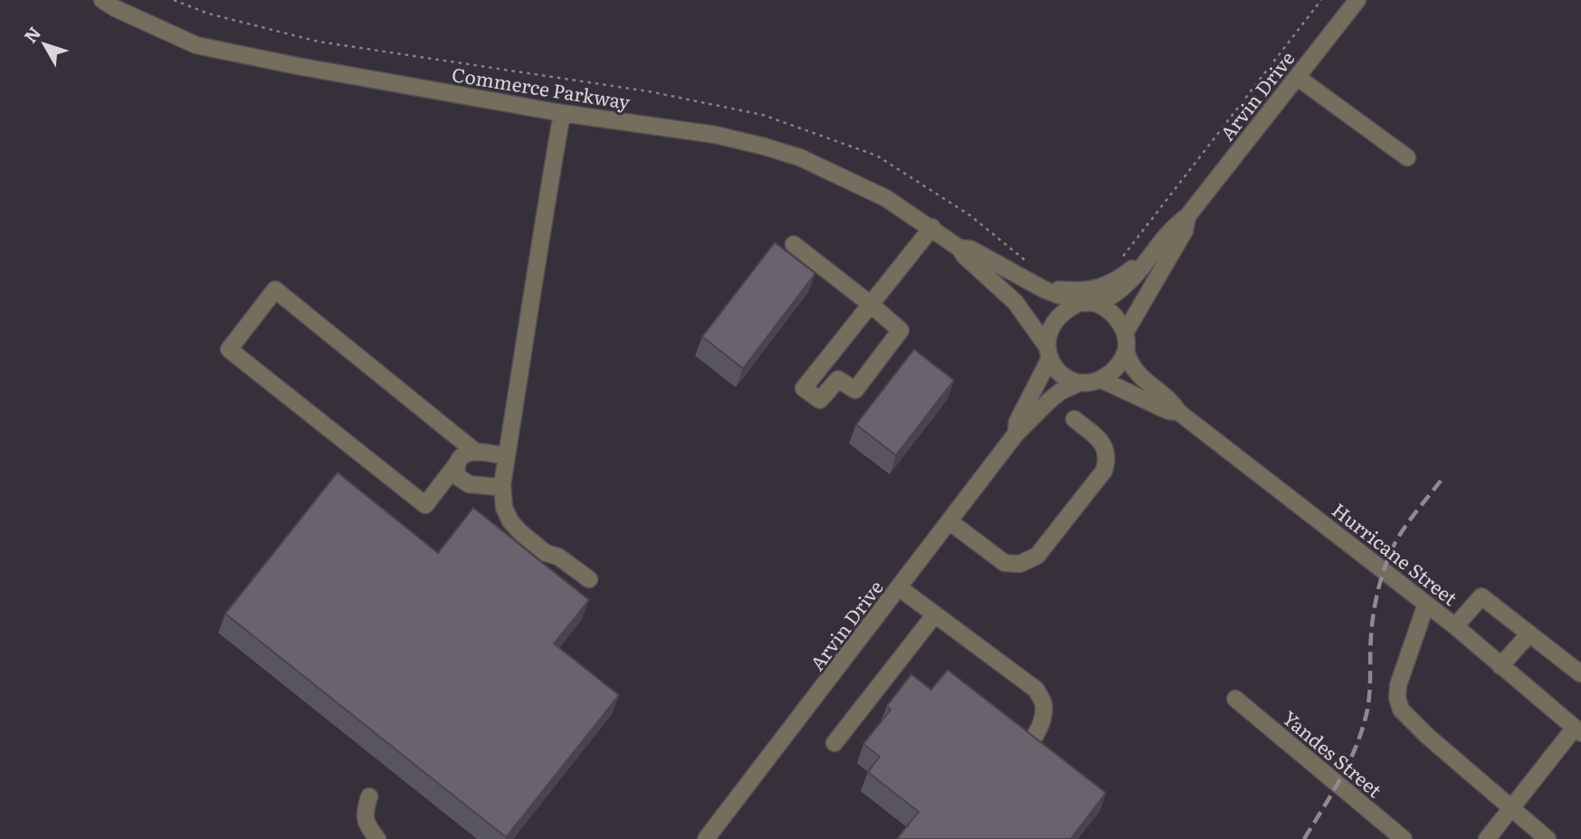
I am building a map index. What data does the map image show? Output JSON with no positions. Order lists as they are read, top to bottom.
{
  "streets": {
    "street": [
      "Commerce Parkway",
      "Arvin Drive",
      "Hurricane Street",
      "Yandes Street"
    ]
  },
  "crossings": [
    ["Commerce Parkway", "Arvin Drive"],
    ["Commerce Parkway", "Hurricane Street"],
    ["Arvin Drive", "Hurricane Street"]
  ],
  "north": "top left"
}
